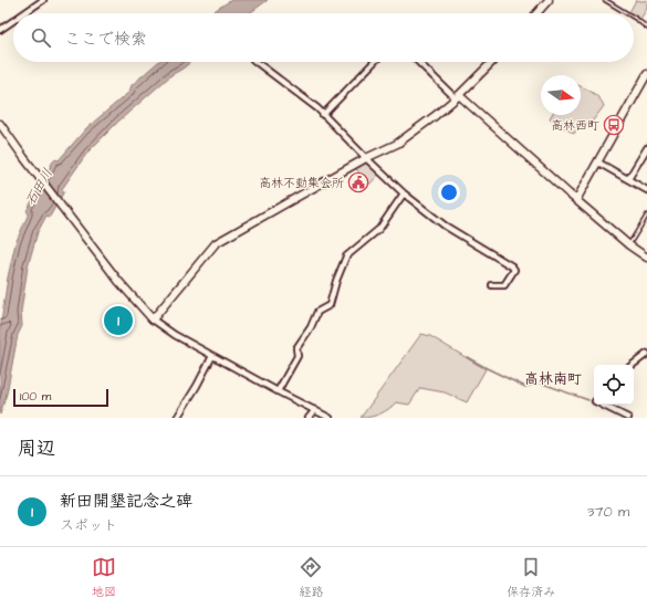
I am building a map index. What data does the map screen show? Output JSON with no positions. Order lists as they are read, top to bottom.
{
  "districts": ["高林南町"],
  "water": ["石田川"],
  "places": {
    "bus stop": ["高林西町"],
    "public building": ["高林不動集会所"]
  },
  "scale_bar": "100 m",
  "north": "right",
  "page": {
    "search": "ここで検索",
    "pins": "1",
    "scale": "100 m",
    "heading": "周辺",
    "list": [
      {
        "mark": "1",
        "name": "新田開墾記念之碑",
        "note": "スポット",
        "value": "370 m"
      }
    ],
    "nav": ["地図", "経路", "保存済み"]
  }
}
